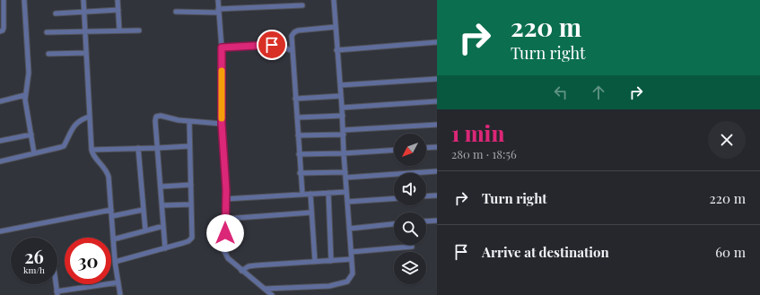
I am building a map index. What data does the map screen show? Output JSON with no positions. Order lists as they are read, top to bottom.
{
  "north": "bottom left",
  "page": {
    "turn": ["220 m", "Turn right"],
    "heading": ["1 min", "280 m · 18:56"],
    "list": [
      {
        "name": "Turn right",
        "value": "220 m"
      },
      {
        "name": "Arrive at destination",
        "value": "60 m"
      }
    ],
    "speed": "26 km/h",
    "limit": "30"
  }
}
